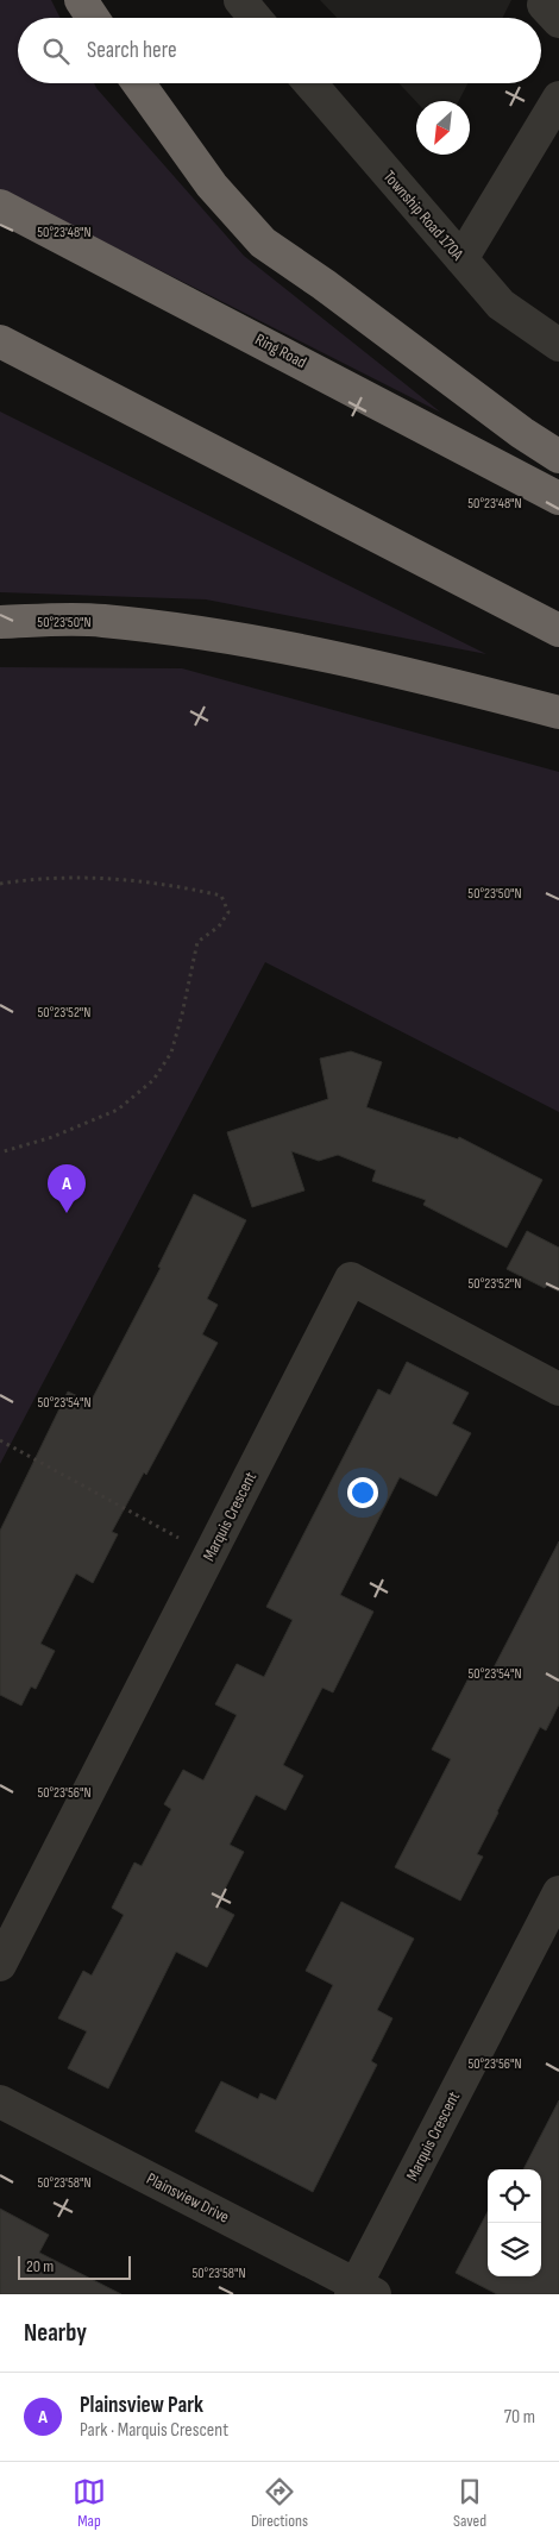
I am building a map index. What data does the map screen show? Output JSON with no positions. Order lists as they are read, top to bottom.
{
  "streets": {
    "highway": ["Ring Road"],
    "street": ["Township Road 170A", "Marquis Crescent", "Plainsview Drive"]
  },
  "crossings": [
    ["Marquis Crescent", "Plainsview Drive"]
  ],
  "scale_bar": "20 m",
  "north": "bottom left",
  "page": {
    "search": "Search here",
    "pins": "A",
    "scale": "20 m",
    "heading": "Nearby",
    "list": [
      {
        "mark": "A",
        "name": "Plainsview Park",
        "note": "Park · Marquis Crescent",
        "value": "70 m"
      }
    ],
    "nav": ["Map", "Directions", "Saved"]
  },
  "coordinates": [
    "50°23'48\"N",
    "50°23'50\"N",
    "50°23'52\"N",
    "50°23'54\"N",
    "50°23'56\"N",
    "50°23'58\"N"
  ]
}
